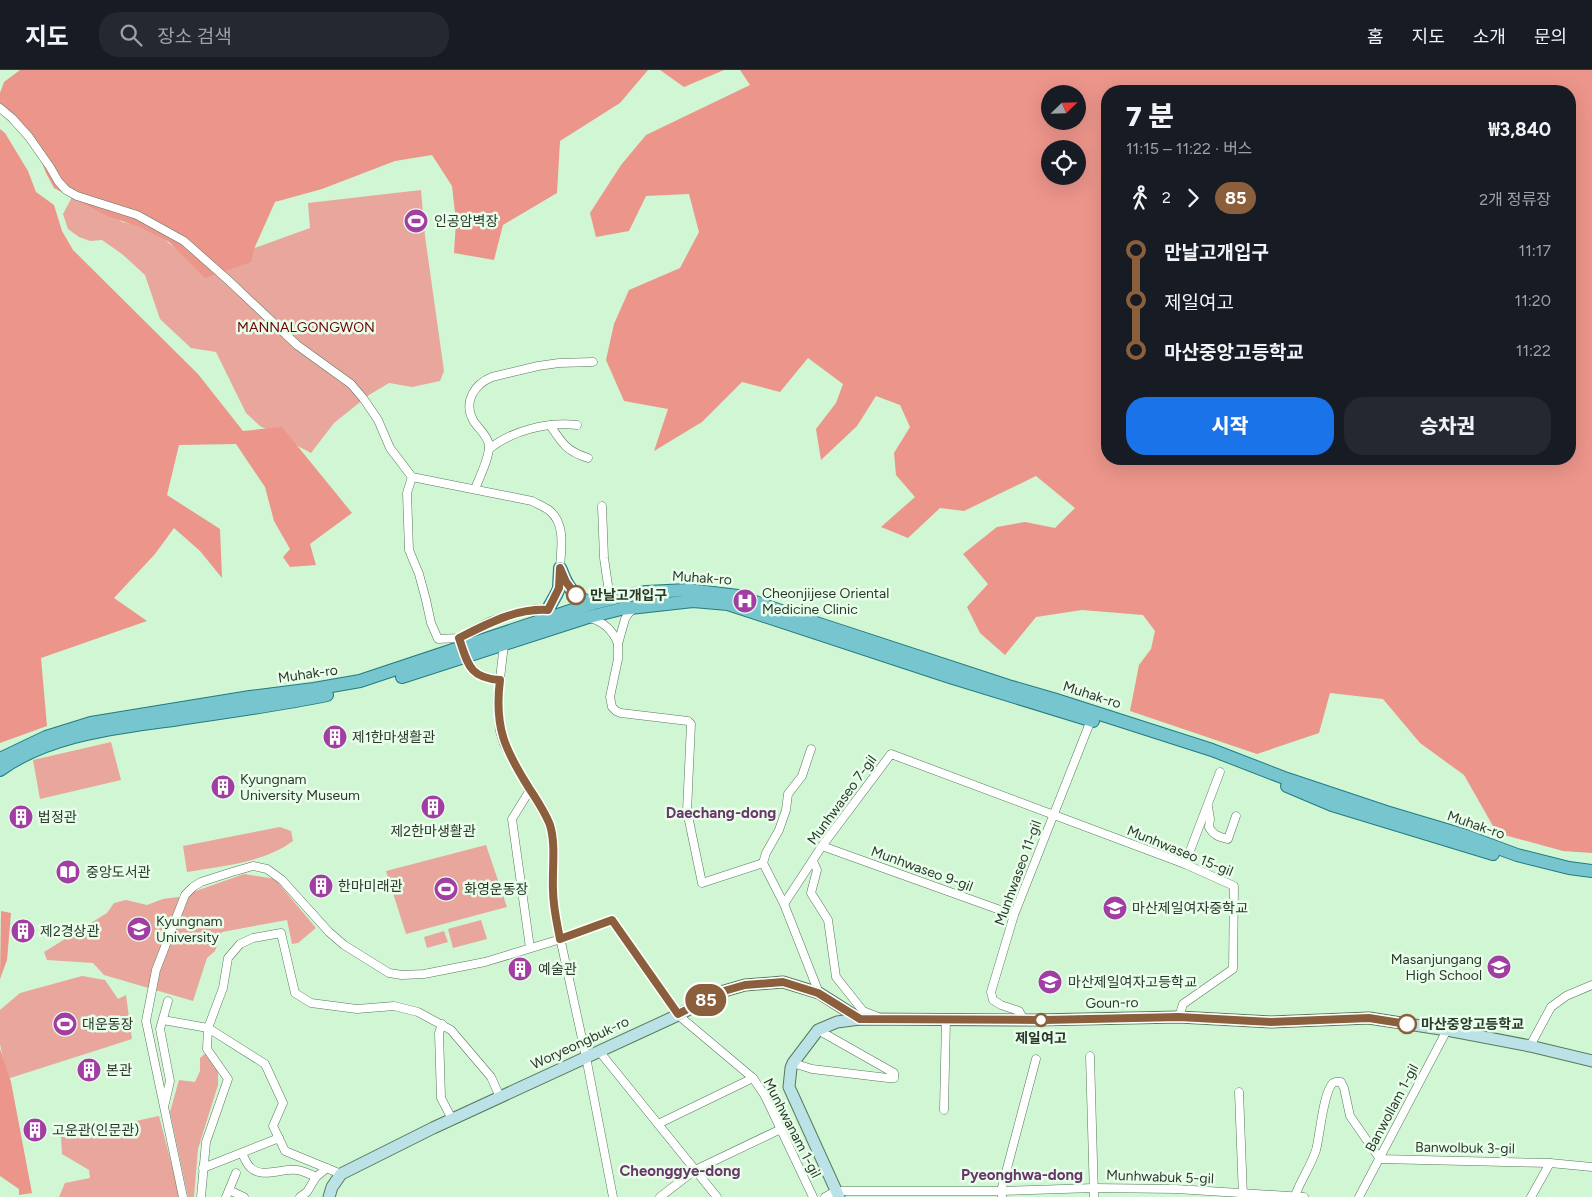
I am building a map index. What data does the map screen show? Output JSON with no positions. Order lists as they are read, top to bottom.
{
  "streets": {
    "main road": ["Muhak-ro", "Goun-ro", "Woryeongbuk-ro"],
    "street": [
      "Munhwaseo 7-gil",
      "Munhwaseo 15-gil",
      "Munhwaseo 9-gil",
      "Munhwaseo 11-gil",
      "Banwollam 1-gil",
      "Munhwanam 1-gil",
      "Banwolbuk 3-gil",
      "Munhwabuk 5-gil"
    ]
  },
  "crossings": [
    ["Muhak-ro", "Munhwaseo 11-gil"],
    ["Munhwaseo 7-gil", "Munhwaseo 15-gil"],
    ["Munhwaseo 7-gil", "Munhwaseo 9-gil"],
    ["Munhwaseo 7-gil", "Munhwaseo 11-gil"],
    ["Munhwaseo 15-gil", "Munhwaseo 11-gil"],
    ["Munhwaseo 15-gil", "Goun-ro"],
    ["Munhwaseo 9-gil", "Munhwaseo 11-gil"],
    ["Munhwaseo 11-gil", "Goun-ro"],
    ["Goun-ro", "Woryeongbuk-ro"],
    ["Goun-ro", "Banwollam 1-gil"],
    ["Woryeongbuk-ro", "Munhwanam 1-gil"],
    ["Banwollam 1-gil", "Banwolbuk 3-gil"]
  ],
  "districts": ["Daechang-dong", "Cheonggye-dong", "Pyeonghwa-dong"],
  "parks": ["MANNALGONGWON"],
  "places": {
    "sports": ["인공암벽장", "화영운동장", "대운동장"],
    "other": ["만날고개입구", "제일여고", "마산중앙고등학교"],
    "hospital": ["Cheonjijese Oriental Medicine Clinic"],
    "building": [
      "제1한마생활관",
      "Kyungnam University Museum",
      "제2한마생활관",
      "법정관",
      "한마미래관",
      "제2경상관",
      "예술관",
      "본관",
      "고운관(인문관)"
    ],
    "library": ["중앙도서관"],
    "school or university": [
      "마산제일여자중학교",
      "Kyungnam University",
      "Masanjungang High School",
      "마산제일여자고등학교"
    ]
  },
  "lines": ["bus line 85"],
  "north": "top right",
  "page": {
    "header": "지도",
    "search": "장소 검색",
    "nav": [
      "홈",
      "지도",
      "소개",
      "문의"
    ],
    "on_map": "85",
    "heading": ["7 분", "11:15 – 11:22 · 버스", "₩3,840"],
    "legs": ["2", "85", "2개 정류장"],
    "list": [
      {
        "name": "만날고개입구",
        "value": "11:17"
      },
      {
        "name": "제일여고",
        "value": "11:20"
      },
      {
        "name": "마산중앙고등학교",
        "value": "11:22"
      }
    ],
    "buttons": ["시작", "승차권"]
  }
}
